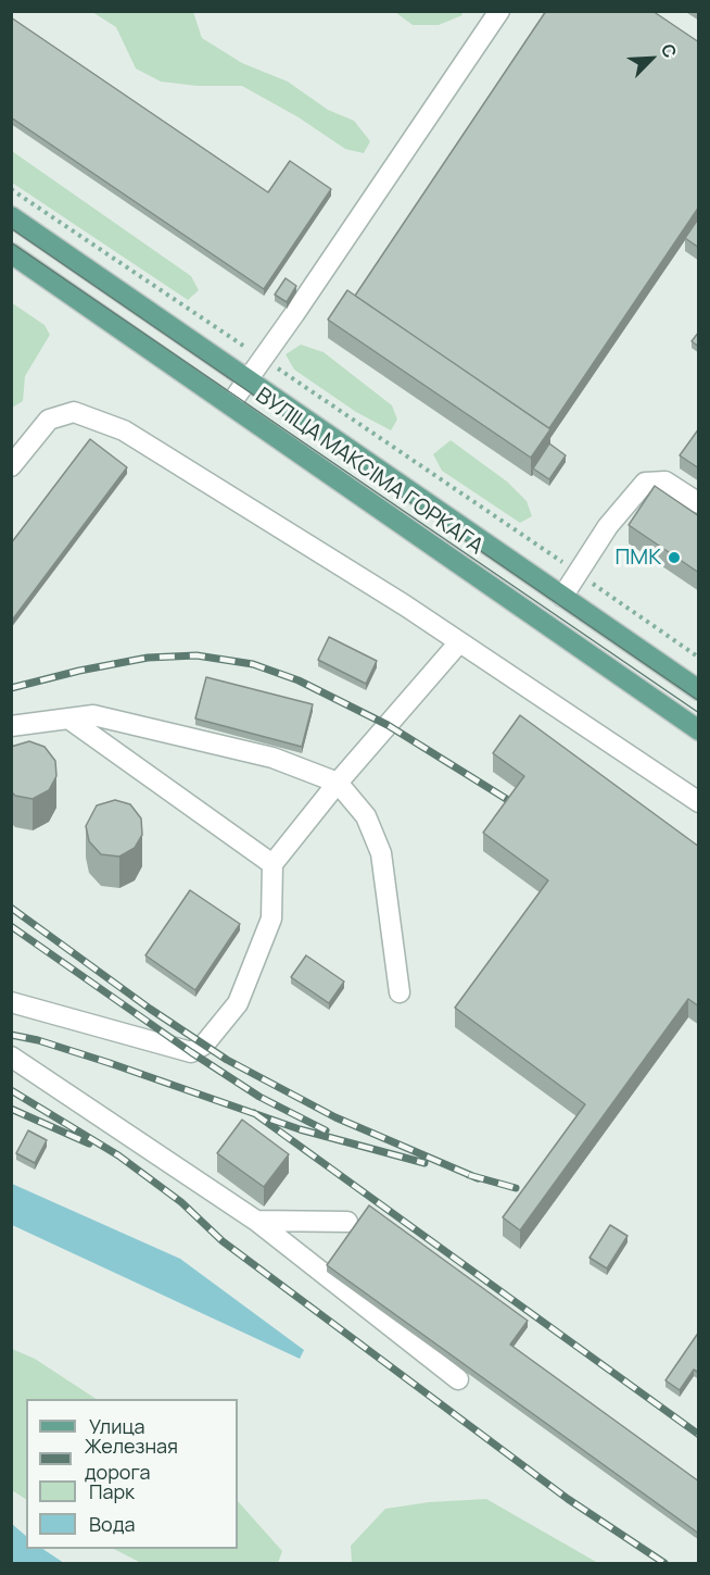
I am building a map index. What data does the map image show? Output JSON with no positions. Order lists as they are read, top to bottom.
{
  "streets": {
    "main road": ["ВУЛІЦА МАКСІМА ГОРКАГА"]
  },
  "places": ["ПМК"],
  "legend": [
    "Улица",
    "Железная дорога",
    "Парк",
    "Вода"
  ],
  "north": "top right"
}
